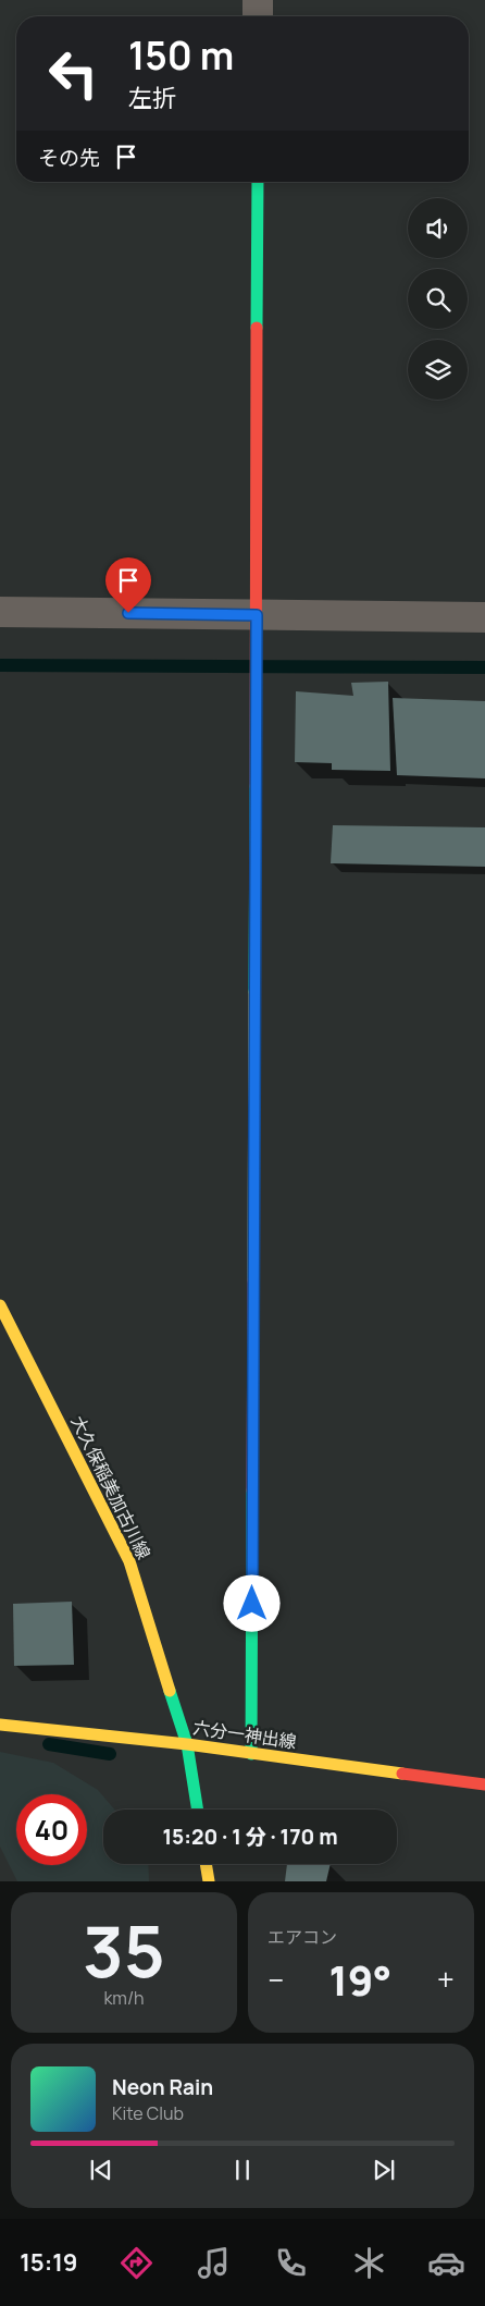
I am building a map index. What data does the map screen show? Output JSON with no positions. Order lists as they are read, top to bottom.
{
  "streets": {
    "street": ["大久保稲美加古川線", "六分一神出線"]
  },
  "crossings": [
    ["大久保稲美加古川線", "六分一神出線"]
  ],
  "page": {
    "turn": ["150 m", "左折"],
    "then": "その先",
    "limit": "40",
    "trip": "15:20 · 1 分 · 170 m",
    "tile": [
      ["35", "km/h"],
      "エアコン"
    ],
    "heat": ["−", "19°", "+"],
    "song": ["Neon Rain", "Kite Club"],
    "tabs": "15:19"
  }
}
